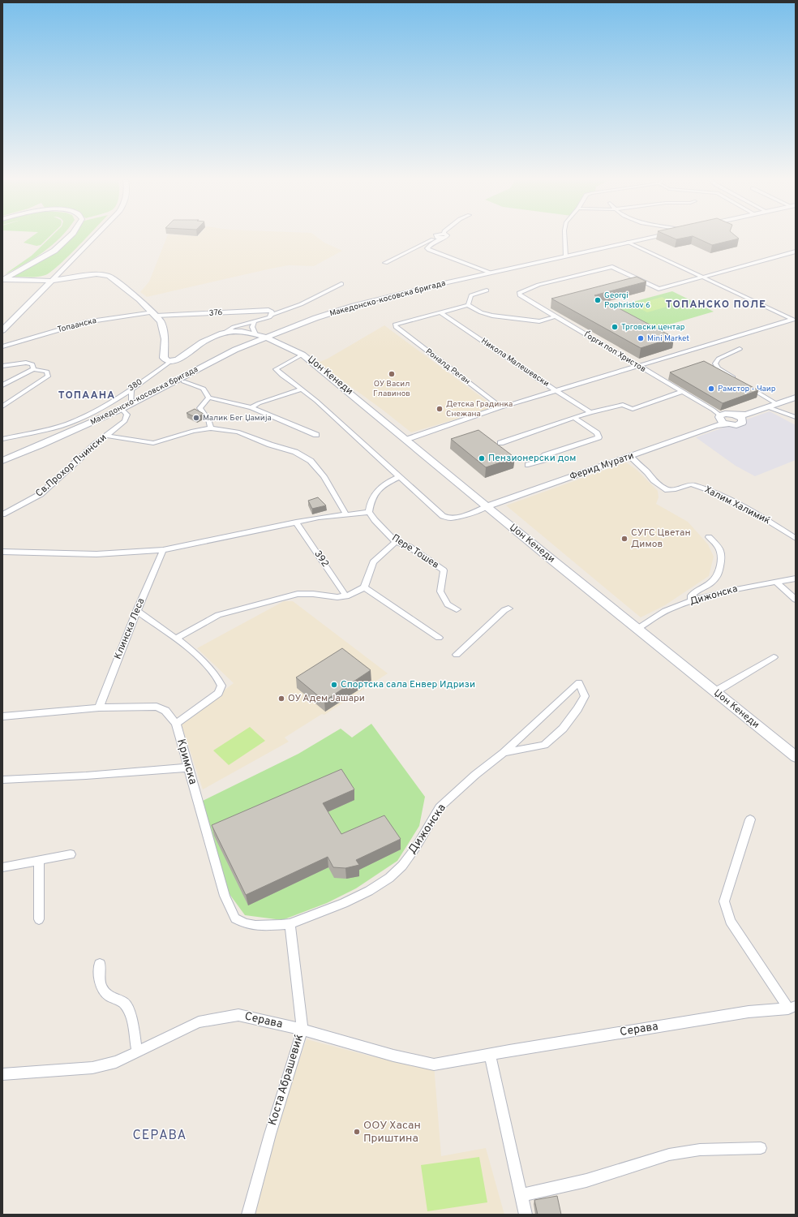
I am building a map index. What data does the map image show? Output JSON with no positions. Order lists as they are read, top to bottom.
{
  "streets": {
    "street": [
      "Македонско-косовска бригада",
      "376",
      "Топаанска",
      "Ѓорги поп Христов",
      "Никола Малешевски",
      "Роналд Реган",
      "Џон Кенеди",
      "380",
      "Св.Прохор Пчински",
      "Ферид Мурати",
      "Халим Халимиќ",
      "Пере Тошев",
      "392",
      "Дижонска",
      "Клинска Леса",
      "Кримска",
      "Серава",
      "Коста Абрашевиќ"
    ]
  },
  "crossings": [
    ["Македонско-косовска бригада", "Џон Кенеди"],
    ["Македонско-косовска бригада", "380"],
    ["Македонско-косовска бригада", "Св.Прохор Пчински"],
    ["376", "Топаанска"],
    ["376", "380"],
    ["Ѓорги поп Христов", "Ферид Мурати"],
    ["Никола Малешевски", "Роналд Реган"],
    ["Џон Кенеди", "380"],
    ["Џон Кенеди", "Ферид Мурати"],
    ["Џон Кенеди", "Дижонска"],
    ["Ферид Мурати", "Халим Халимиќ"],
    ["Дижонска", "Кримска"],
    ["Дижонска", "Коста Абрашевиќ"],
    ["Клинска Леса", "Кримска"],
    ["Кримска", "Коста Абрашевиќ"],
    ["Серава", "Коста Абрашевиќ"]
  ],
  "districts": ["ТОПАНСКО ПОЛЕ", "ТОПААНА", "СЕРАВА"],
  "places": [
    "Georgi Pophristov 6",
    "Трговски центар",
    "Mini Market",
    "ОУ Васил Главинов",
    "Рамстор - Чаир",
    "Детска Градинка Снежана",
    "Малик Бег Џамија",
    "Пензионерски дом",
    "СУГС Цветан Димов",
    "Спортска сала Енвер Идризи",
    "ОУ Адем Јашари",
    "ООУ Хасан Приштина"
  ]
}
